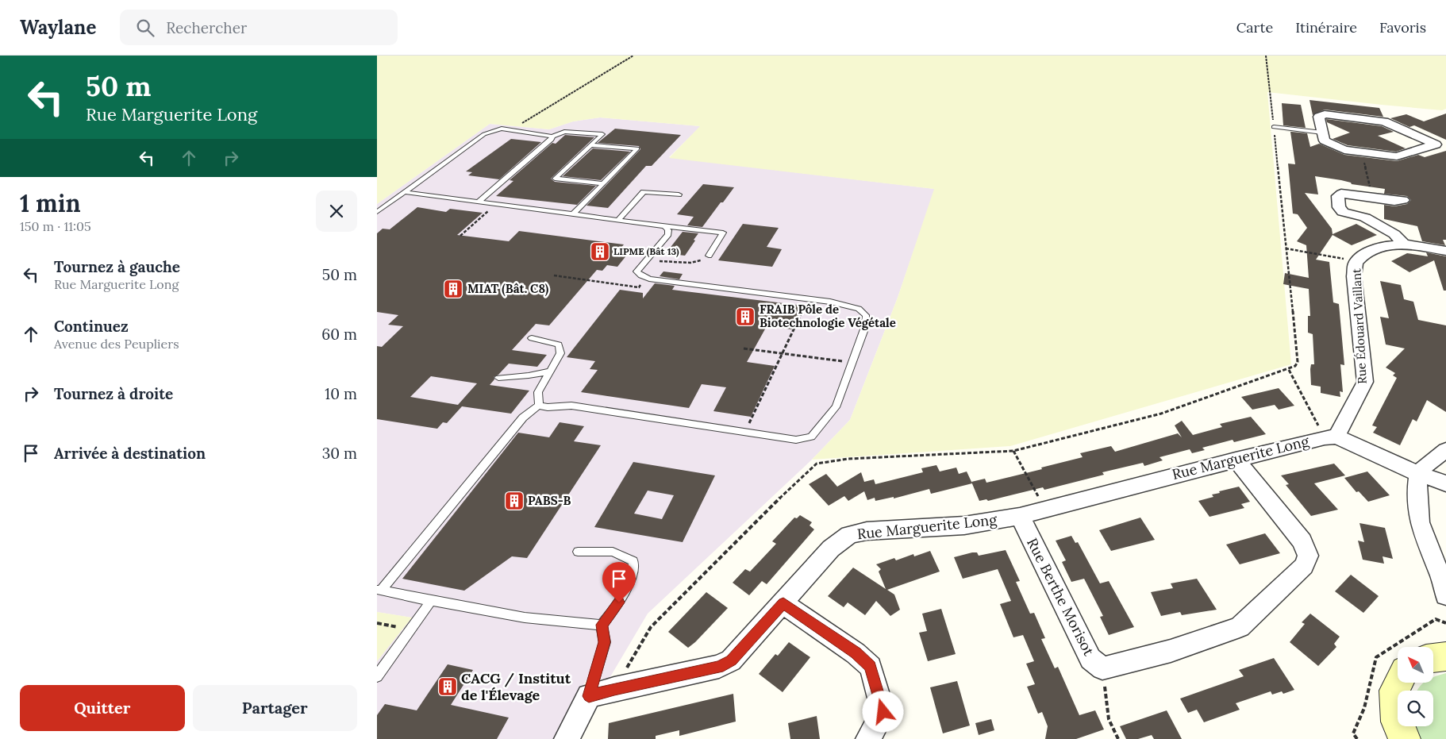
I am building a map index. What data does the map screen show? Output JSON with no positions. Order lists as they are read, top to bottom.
{
  "streets": {
    "street": ["Rue Édouard Vaillant", "Rue Marguerite Long", "Rue Berthe Morisot"]
  },
  "crossings": [
    ["Rue Édouard Vaillant", "Rue Marguerite Long"],
    ["Rue Marguerite Long", "Rue Berthe Morisot"]
  ],
  "places": {
    "building": [
      "LIPME (Bât 13)",
      "MIAT (Bât. C8)",
      "FRAIB Pôle de Biotechnologie Végétale",
      "PABS-B",
      "CACG / Institut de l'Élevage"
    ]
  },
  "north": "top left",
  "page": {
    "header": "Waylane",
    "search": "Rechercher",
    "nav": ["Carte", "Itinéraire", "Favoris"],
    "turn": ["50 m", "Rue Marguerite Long"],
    "heading": ["1 min", "150 m · 11:05"],
    "list": [
      {
        "name": "Tournez à gauche",
        "note": "Rue Marguerite Long",
        "value": "50 m"
      },
      {
        "name": "Continuez",
        "note": "Avenue des Peupliers",
        "value": "60 m"
      },
      {
        "name": "Tournez à droite",
        "value": "10 m"
      },
      {
        "name": "Arrivée à destination",
        "value": "30 m"
      }
    ],
    "buttons": ["Quitter", "Partager"]
  }
}
